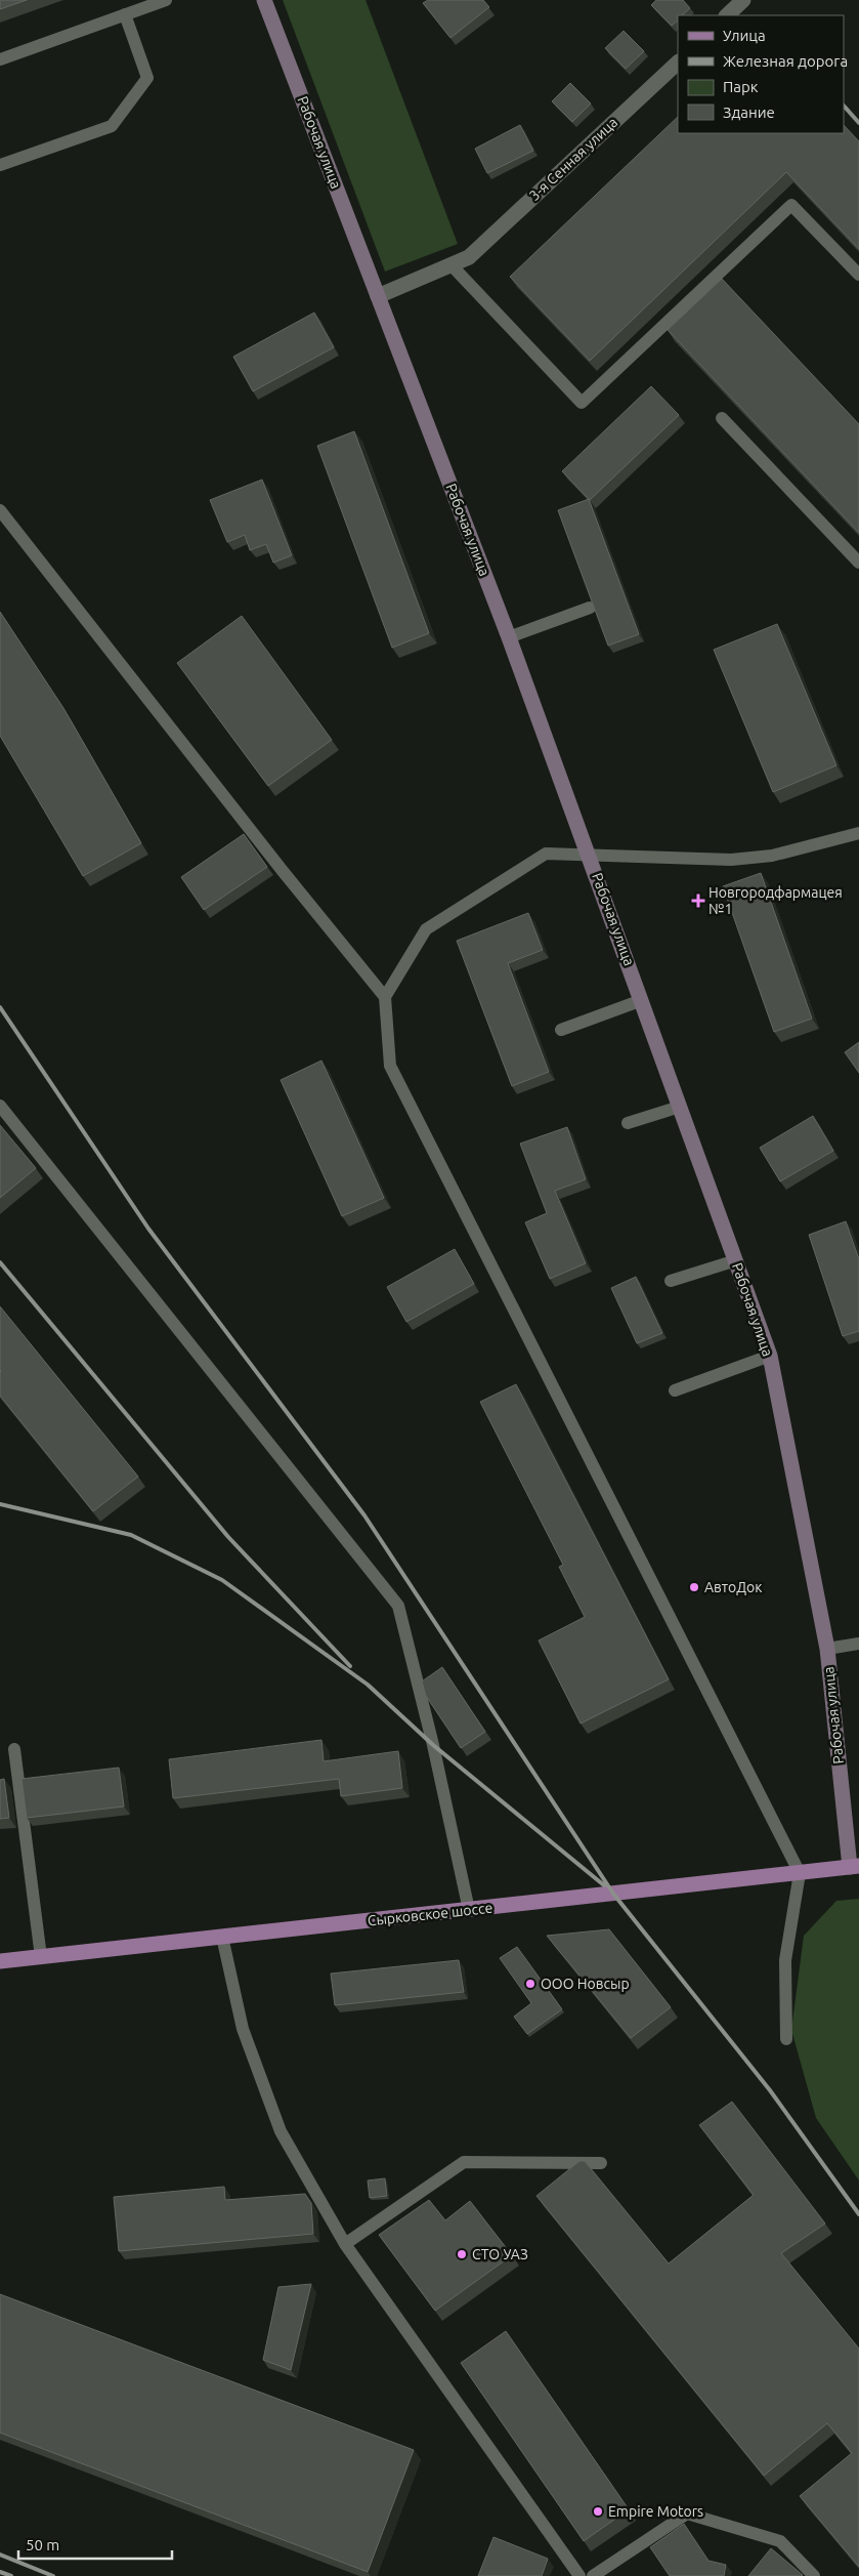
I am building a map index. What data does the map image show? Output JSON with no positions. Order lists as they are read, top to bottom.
{
  "streets": {
    "main road": ["Рабочая улица", "Сырковское шоссе"],
    "street": ["3-я Сенная улица"]
  },
  "crossings": [
    ["Рабочая улица", "3-я Сенная улица"],
    ["Рабочая улица", "Сырковское шоссе"]
  ],
  "places": {
    "health": ["Новгородфармацея №1"],
    "other": [
      "АвтоДок",
      "ООО Новсыр",
      "СТО УАЗ",
      "Empire Motors"
    ]
  },
  "legend": [
    "Улица",
    "Железная дорога",
    "Парк",
    "Здание"
  ],
  "scale_bar": "50 m"
}
